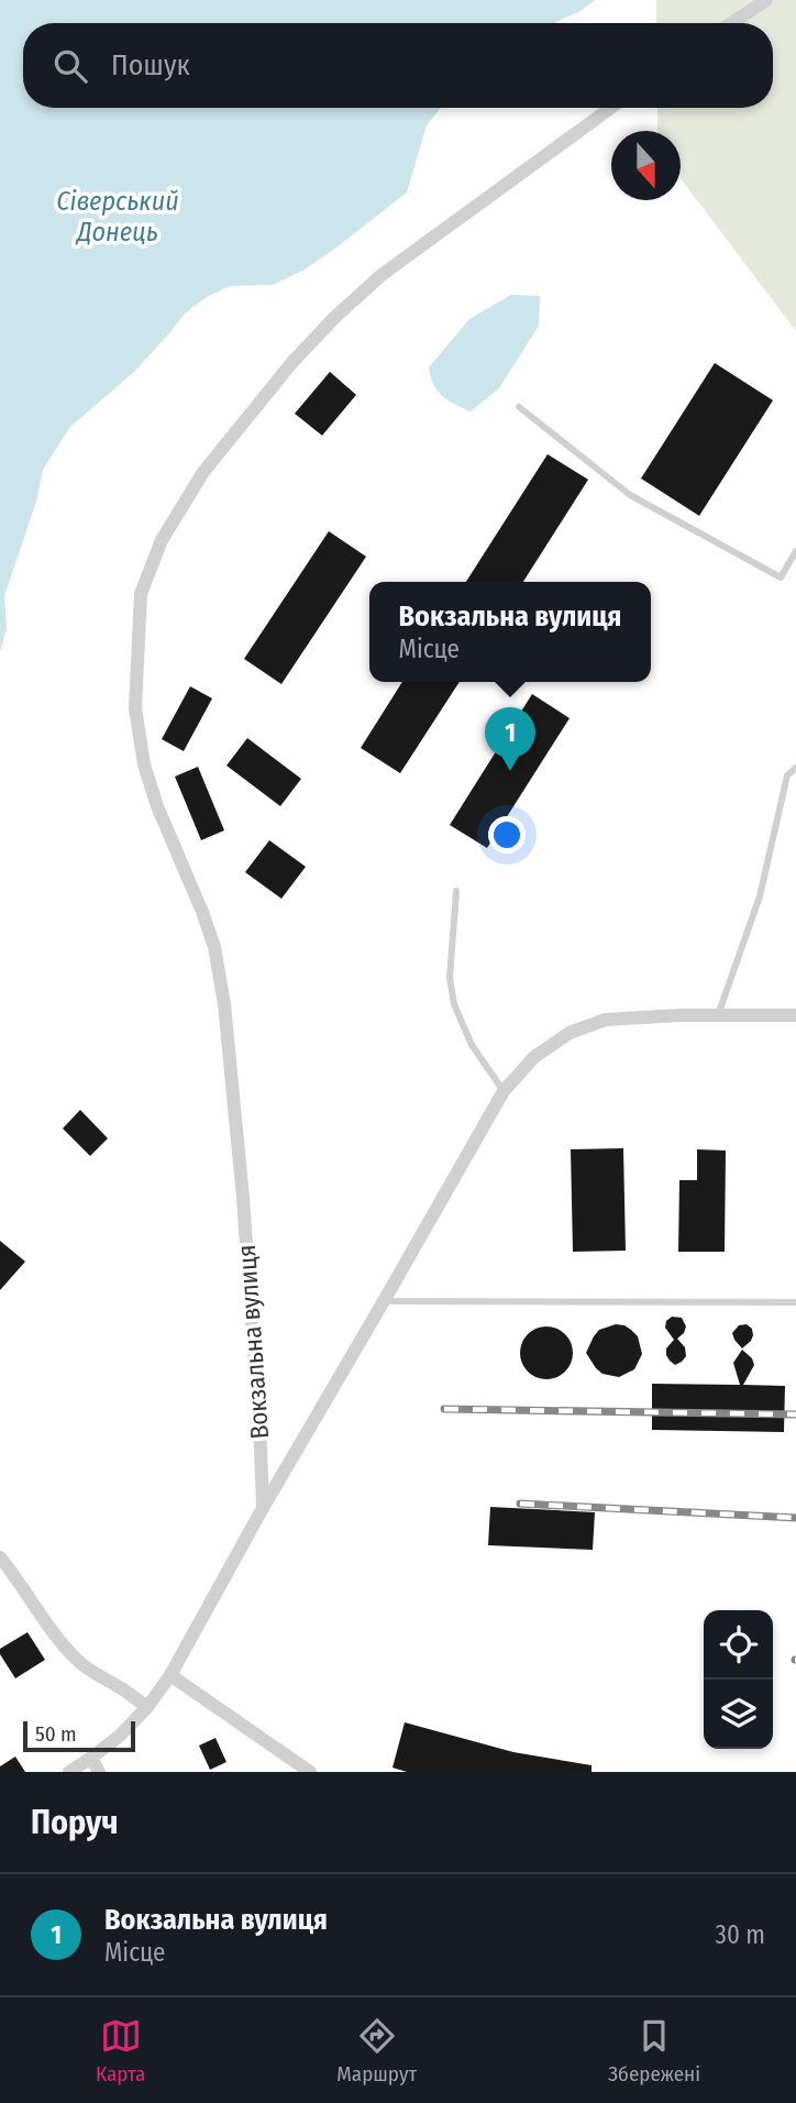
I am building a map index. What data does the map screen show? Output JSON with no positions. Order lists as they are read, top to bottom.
{
  "streets": {
    "street": ["Вокзальна вулиця"]
  },
  "water": ["Сіверський Донець"],
  "scale_bar": "50 m",
  "north": "bottom",
  "page": {
    "search": "Пошук",
    "popup": ["Вокзальна вулиця", "Місце"],
    "pins": "1",
    "scale": "50 m",
    "heading": "Поруч",
    "list": [
      {
        "mark": "1",
        "name": "Вокзальна вулиця",
        "note": "Місце",
        "value": "30 m"
      }
    ],
    "nav": ["Карта", "Маршрут", "Збережені"]
  }
}
